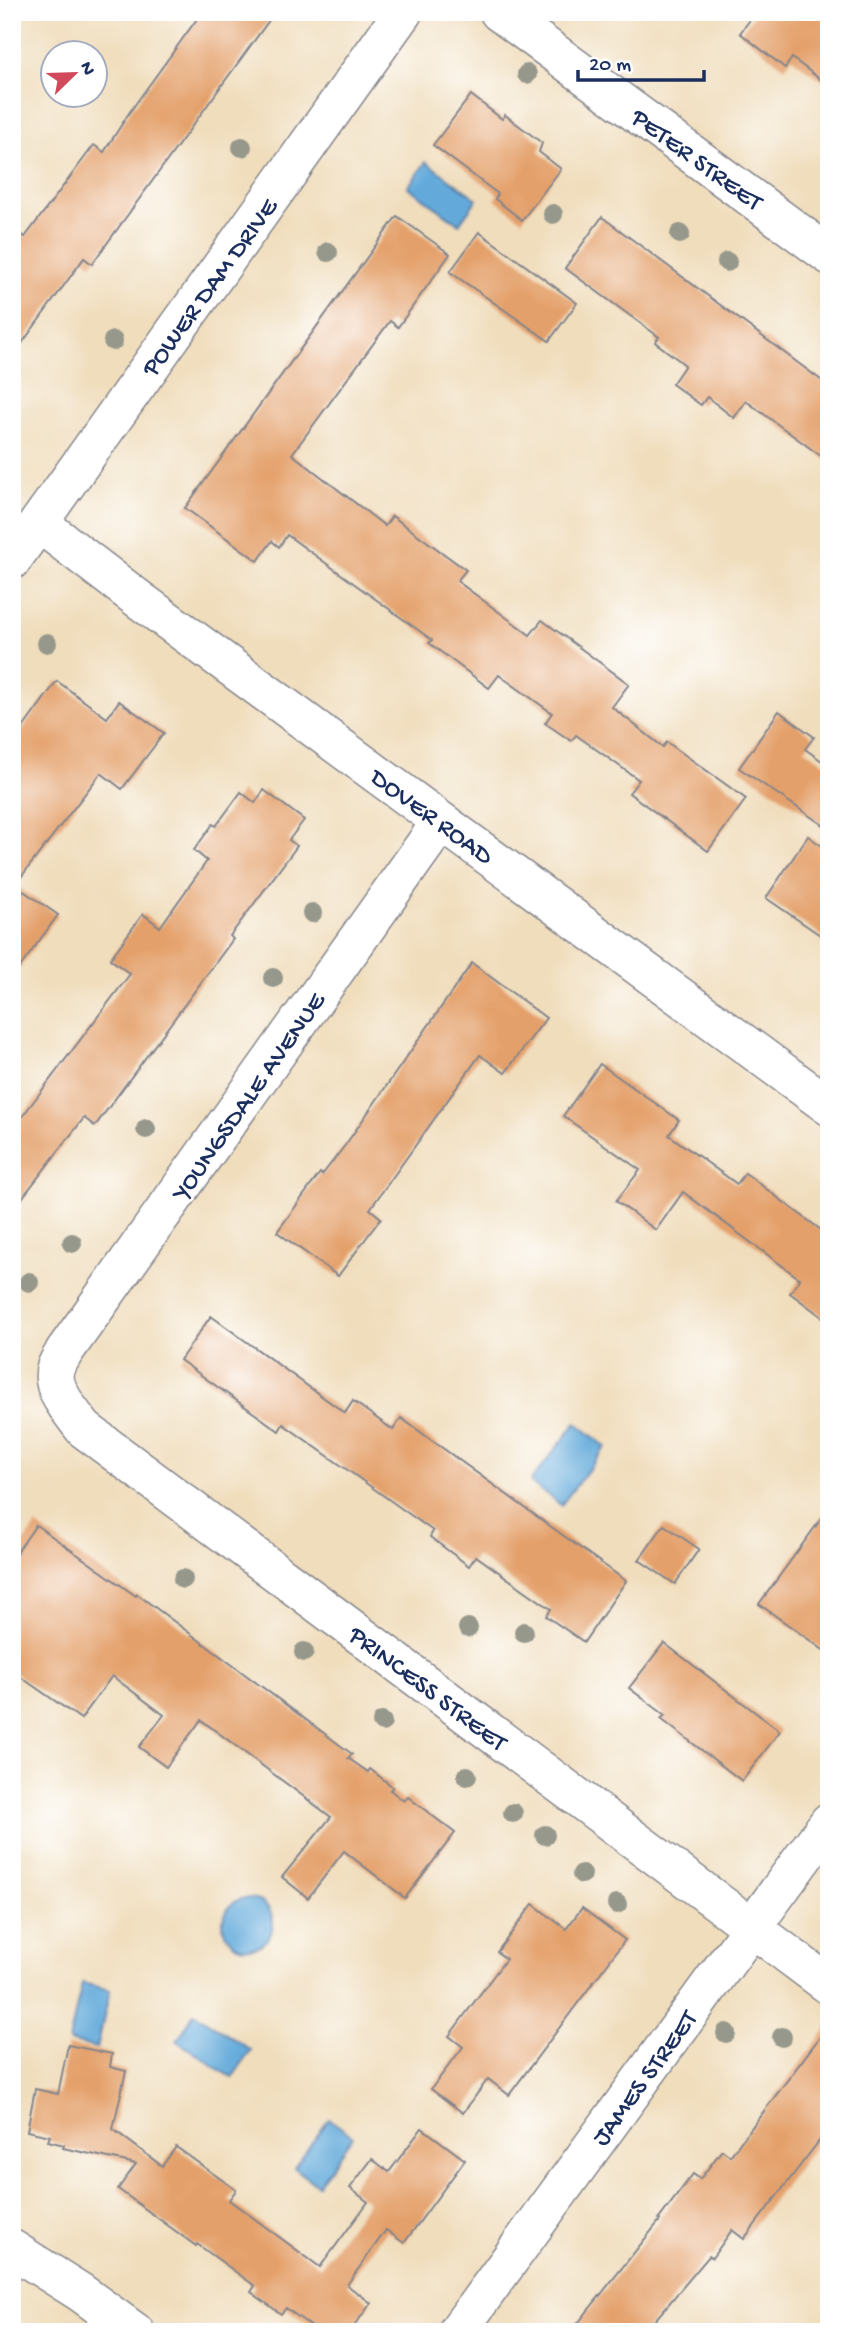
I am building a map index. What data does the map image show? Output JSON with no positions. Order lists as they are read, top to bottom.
{
  "streets": {
    "street": [
      "PETER STREET",
      "POWER DAM DRIVE",
      "DOVER ROAD",
      "YOUNGSDALE AVENUE",
      "PRINCESS STREET",
      "JAMES STREET"
    ]
  },
  "crossings": [
    ["POWER DAM DRIVE", "DOVER ROAD"],
    ["DOVER ROAD", "YOUNGSDALE AVENUE"],
    ["YOUNGSDALE AVENUE", "PRINCESS STREET"],
    ["PRINCESS STREET", "JAMES STREET"]
  ],
  "scale_bar": "20 m",
  "north": "top right"
}
